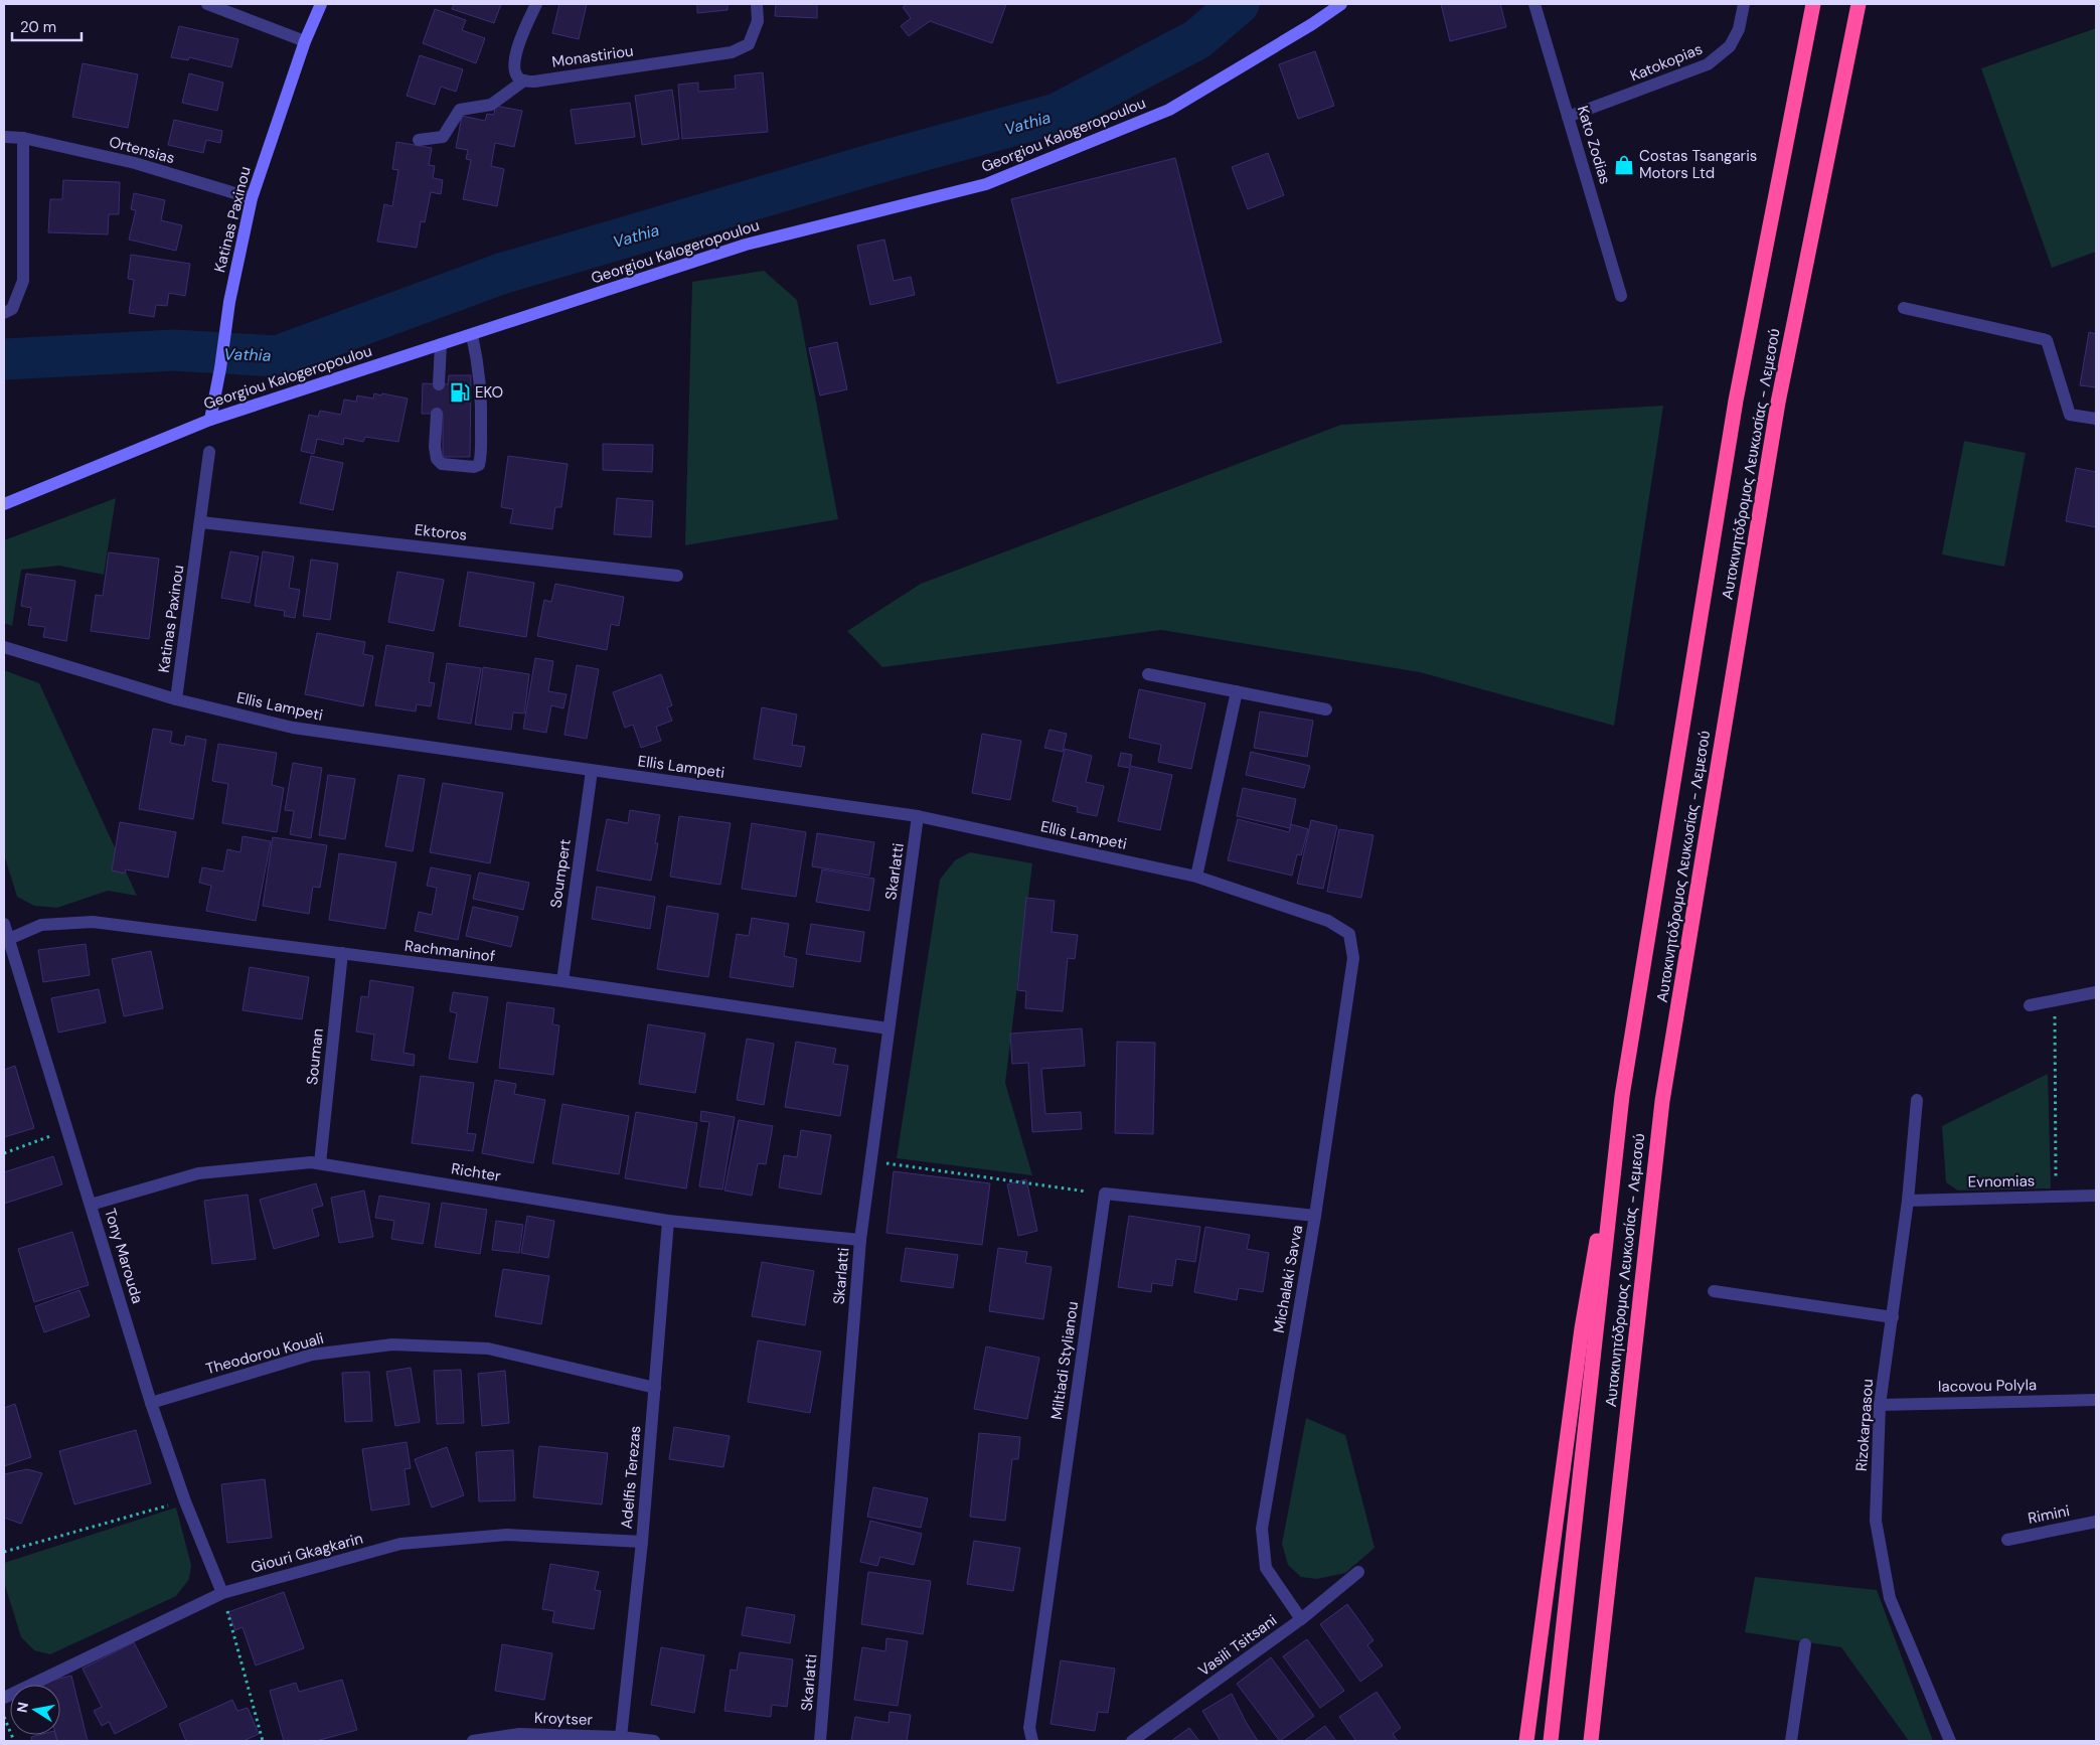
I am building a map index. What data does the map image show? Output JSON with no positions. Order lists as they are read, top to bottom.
{
  "streets": {
    "highway": ["Αυτοκινητόδρομος Λευκωσίας - Λεμεσού"],
    "street": [
      "Monastiriou",
      "Katokopias",
      "Georgiou Kalogeropoulou",
      "Kato Zodias",
      "Ortensias",
      "Katinas Paxinou",
      "Ektoros",
      "Ellis Lampeti",
      "Skarlatti",
      "Soumpert",
      "Rachmaninof",
      "Souman",
      "Richter",
      "Evnomias",
      "Tony Marouda",
      "Michalaki Savva",
      "Theodorou Kouali",
      "Miltiadi Stylianou",
      "Iacovou Polyla",
      "Rizokarpasou",
      "Adelfis Terezas",
      "Rimini",
      "Giouri Gkagkarin",
      "Vasili Tsitsani",
      "Kroytser"
    ]
  },
  "crossings": [
    ["Katokopias", "Kato Zodias"],
    ["Georgiou Kalogeropoulou", "Katinas Paxinou"],
    ["Ortensias", "Katinas Paxinou"],
    ["Katinas Paxinou", "Ektoros"],
    ["Katinas Paxinou", "Ellis Lampeti"],
    ["Ellis Lampeti", "Skarlatti"],
    ["Ellis Lampeti", "Soumpert"],
    ["Ellis Lampeti", "Michalaki Savva"],
    ["Skarlatti", "Rachmaninof"],
    ["Skarlatti", "Richter"],
    ["Soumpert", "Rachmaninof"],
    ["Rachmaninof", "Souman"],
    ["Rachmaninof", "Tony Marouda"],
    ["Souman", "Richter"],
    ["Richter", "Tony Marouda"],
    ["Richter", "Adelfis Terezas"],
    ["Evnomias", "Rizokarpasou"],
    ["Tony Marouda", "Theodorou Kouali"],
    ["Tony Marouda", "Giouri Gkagkarin"],
    ["Michalaki Savva", "Vasili Tsitsani"],
    ["Theodorou Kouali", "Adelfis Terezas"],
    ["Iacovou Polyla", "Rizokarpasou"],
    ["Adelfis Terezas", "Giouri Gkagkarin"],
    ["Adelfis Terezas", "Kroytser"]
  ],
  "water": ["Vathia"],
  "places": {
    "shop": ["Costas Tsangaris Motors Ltd"],
    "fuel station": ["EKO"]
  },
  "scale_bar": "20 m",
  "north": "left"
}
